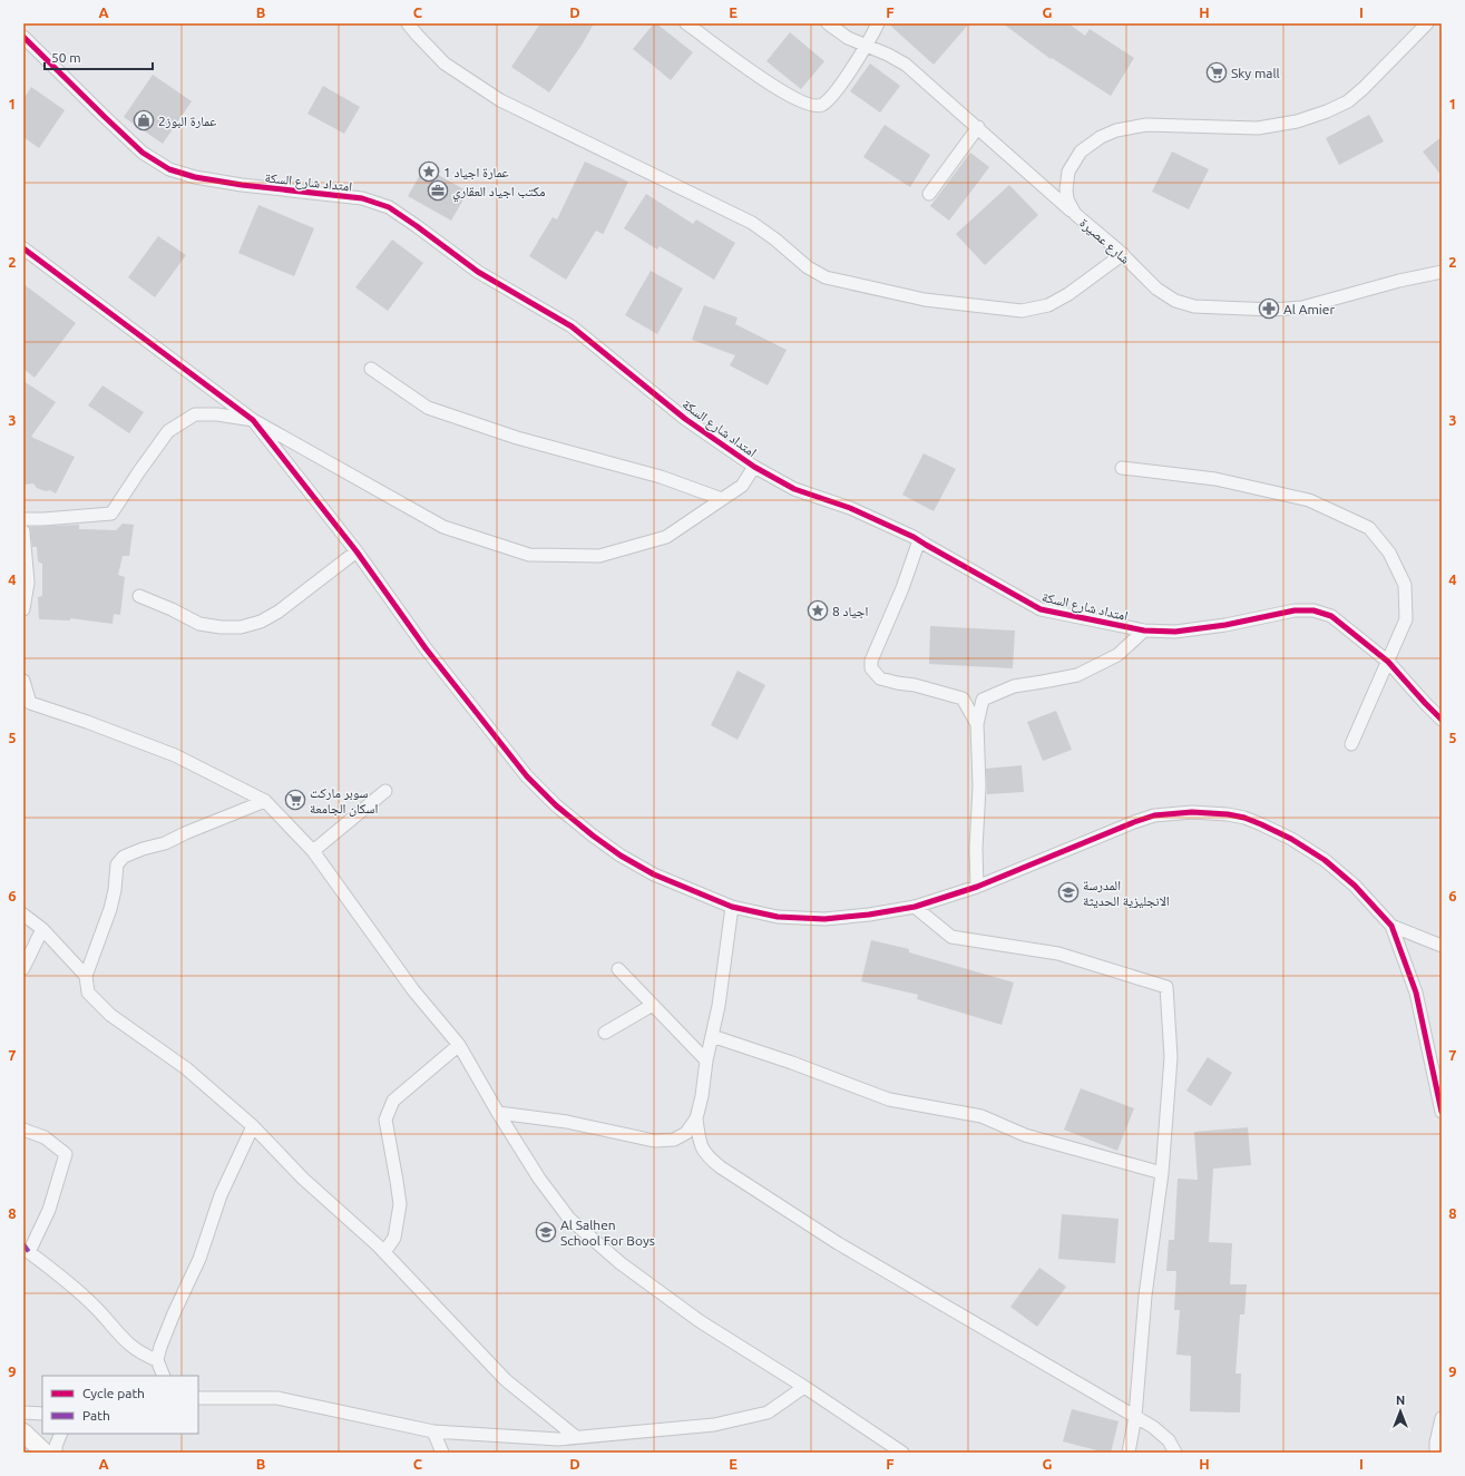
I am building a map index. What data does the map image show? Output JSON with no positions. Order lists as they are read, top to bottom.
{
  "streets": {
    "street": ["امتداد شارع السكة", "شارع عصيرة"]
  },
  "places": {
    "supermarket": ["Sky mall", "سوبر ماركت اسكان الجامعة"],
    "shop": ["عمارة البوز2"],
    "place": ["عمارة اجياد 1", "اجياد 8"],
    "office": ["مكتب اجياد العقاري"],
    "pharmacy": ["Al Amier"],
    "school or university": ["المدرسة الانجليزية الحديثة", "Al Salhen School For Boys"]
  },
  "legend": ["Cycle path", "Path"],
  "scale_bar": "50 m",
  "north": "top",
  "grid": {
    "columns": [
      "A",
      "B",
      "C",
      "D",
      "E",
      "F",
      "G",
      "H",
      "I"
    ],
    "rows": [
      "1",
      "2",
      "3",
      "4",
      "5",
      "6",
      "7",
      "8",
      "9"
    ]
  }
}
